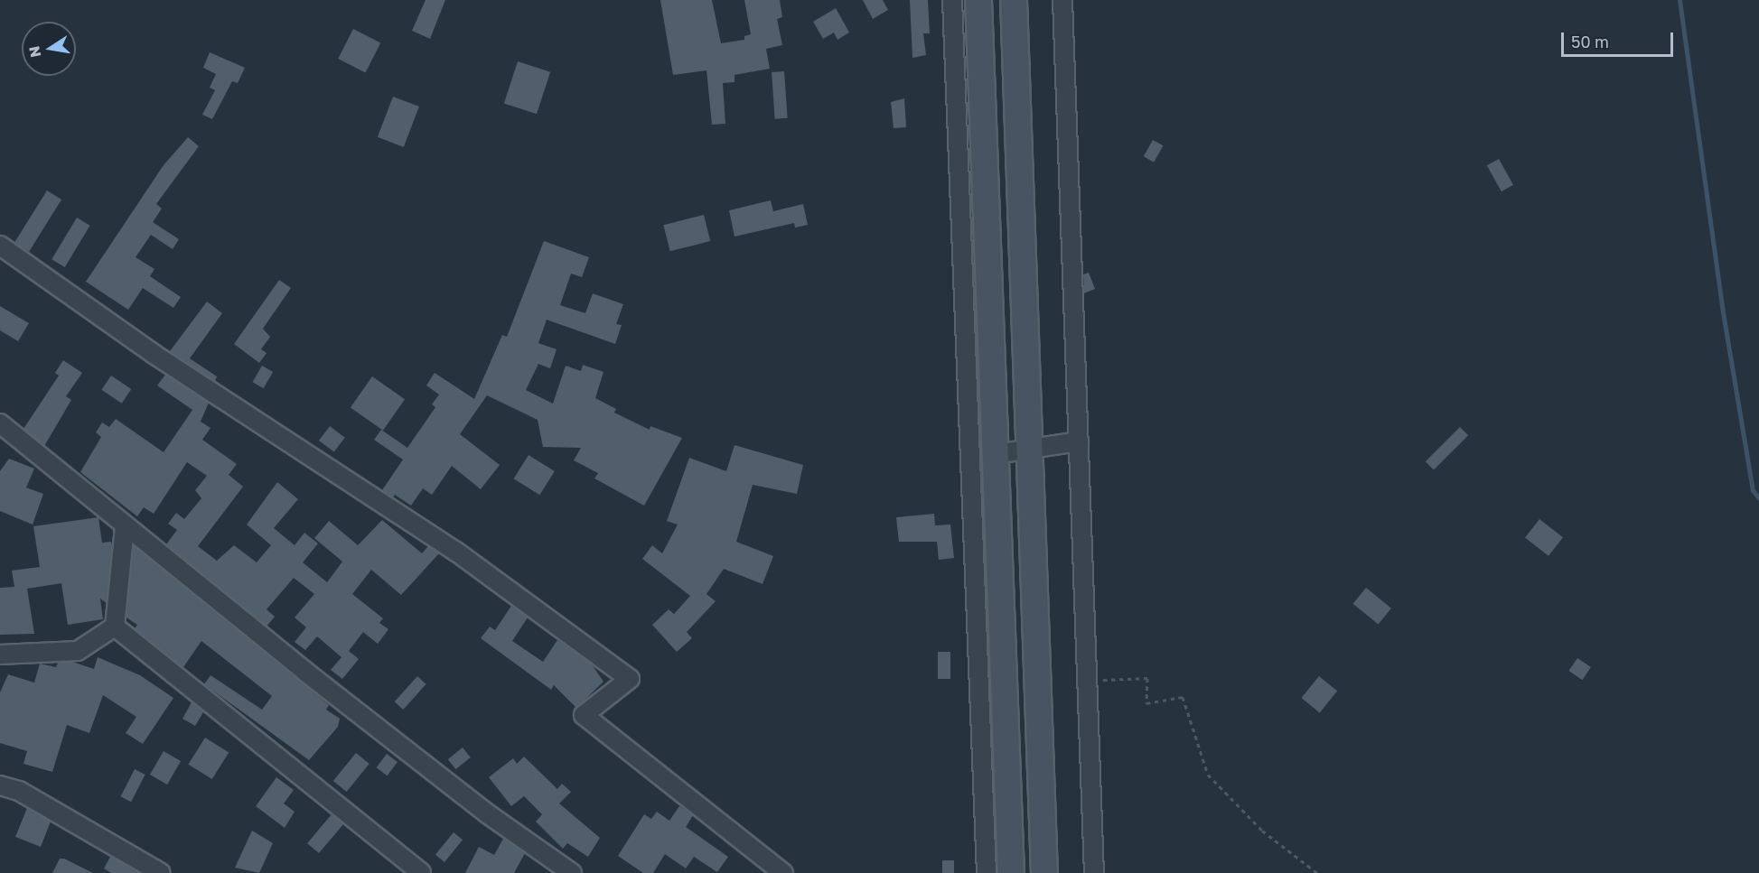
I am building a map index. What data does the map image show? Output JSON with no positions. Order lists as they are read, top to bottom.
{
  "scale_bar": "50 m",
  "north": "left"
}
